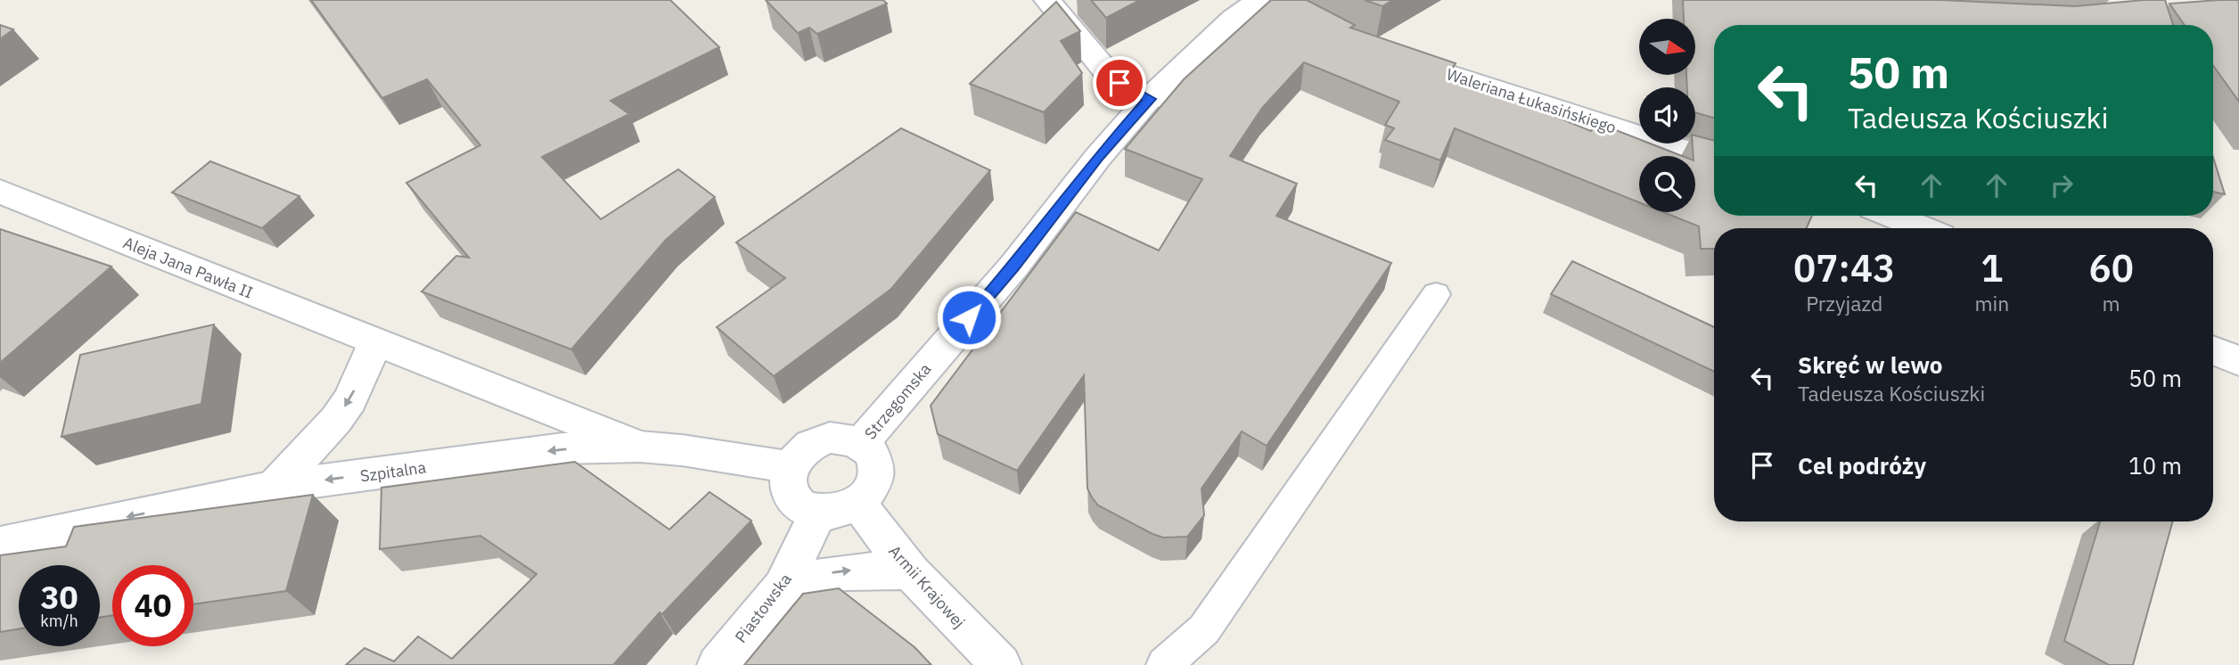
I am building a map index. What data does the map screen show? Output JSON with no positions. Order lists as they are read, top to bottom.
{
  "streets": {
    "street": [
      "Waleriana Łukasińskiego",
      "Aleja Jana Pawła II",
      "Strzegomska",
      "Szpitalna",
      "Armii Krajowej",
      "Piastowska"
    ]
  },
  "crossings": [
    ["Aleja Jana Pawła II", "Szpitalna"],
    ["Strzegomska", "Szpitalna"],
    ["Strzegomska", "Armii Krajowej"],
    ["Strzegomska", "Piastowska"],
    ["Szpitalna", "Armii Krajowej"],
    ["Szpitalna", "Piastowska"],
    ["Armii Krajowej", "Piastowska"]
  ],
  "one_way": ["Szpitalna"],
  "north": "right",
  "page": {
    "turn": ["50 m", "Tadeusza Kościuszki"],
    "eta": [
      "07:43",
      "Przyjazd",
      "1",
      "min",
      "60",
      "m"
    ],
    "list": [
      {
        "name": "Skręć w lewo",
        "note": "Tadeusza Kościuszki",
        "value": "50 m"
      },
      {
        "name": "Cel podróży",
        "value": "10 m"
      }
    ],
    "speed": "30 km/h",
    "limit": "40"
  }
}
